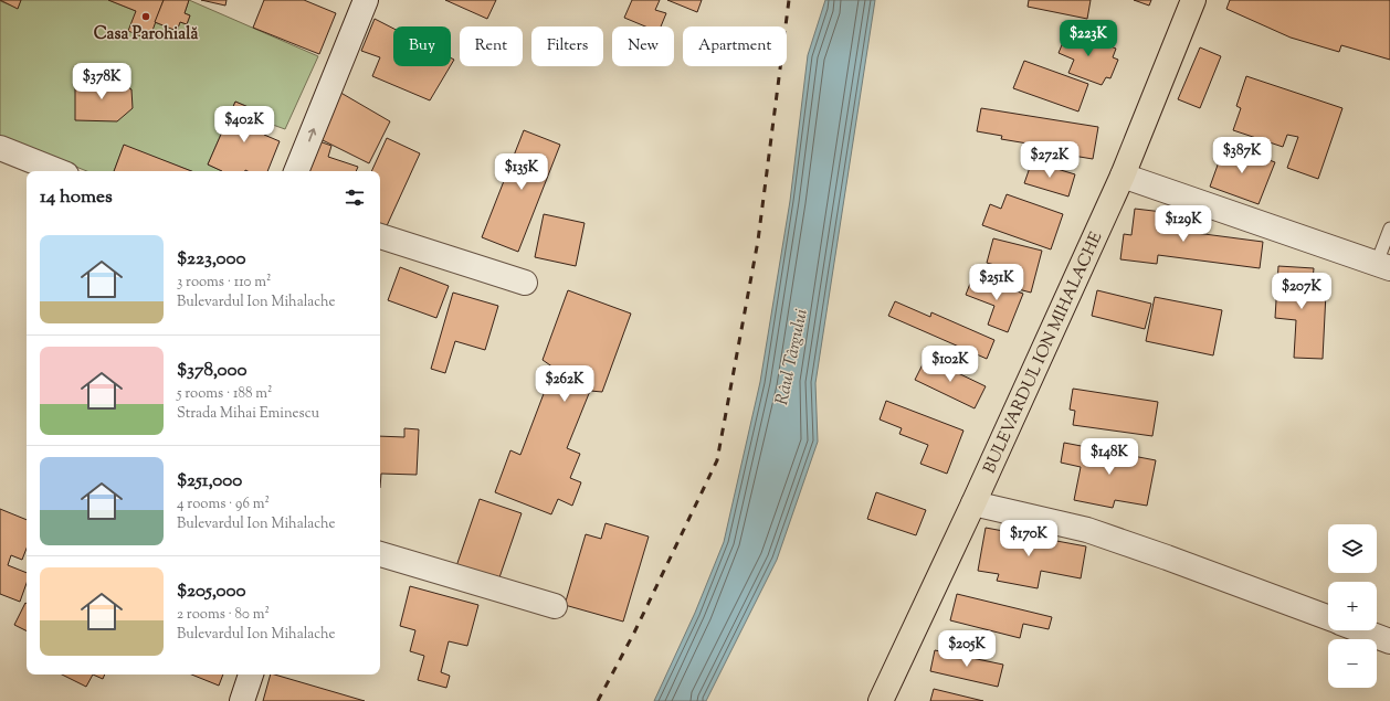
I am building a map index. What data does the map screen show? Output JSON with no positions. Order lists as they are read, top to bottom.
{
  "streets": {
    "highway": ["BULEVARDUL ION MIHALACHE"]
  },
  "water": ["Râul Târgului"],
  "places": ["Casa Parohială"],
  "page": {
    "price": [
      "$223K",
      "$378K",
      "$402K",
      "$387K",
      "$272K",
      "$135K",
      "$129K",
      "$251K",
      "$207K",
      "$102K",
      "$262K",
      "$148K",
      "$170K",
      "$205K"
    ],
    "chip": [
      "Buy",
      "Rent",
      "Filters",
      "New",
      "Apartment"
    ],
    "heading": "14 homes",
    "list": [
      {
        "name": "$223,000",
        "note": "3 rooms · 110 m² · Bulevardul Ion Mihalache"
      },
      {
        "name": "$378,000",
        "note": "5 rooms · 188 m² · Strada Mihai Eminescu"
      },
      {
        "name": "$251,000",
        "note": "4 rooms · 96 m² · Bulevardul Ion Mihalache"
      },
      {
        "name": "$205,000",
        "note": "2 rooms · 80 m² · Bulevardul Ion Mihalache"
      }
    ],
    "map_buttons": ["+", "−"]
  }
}
